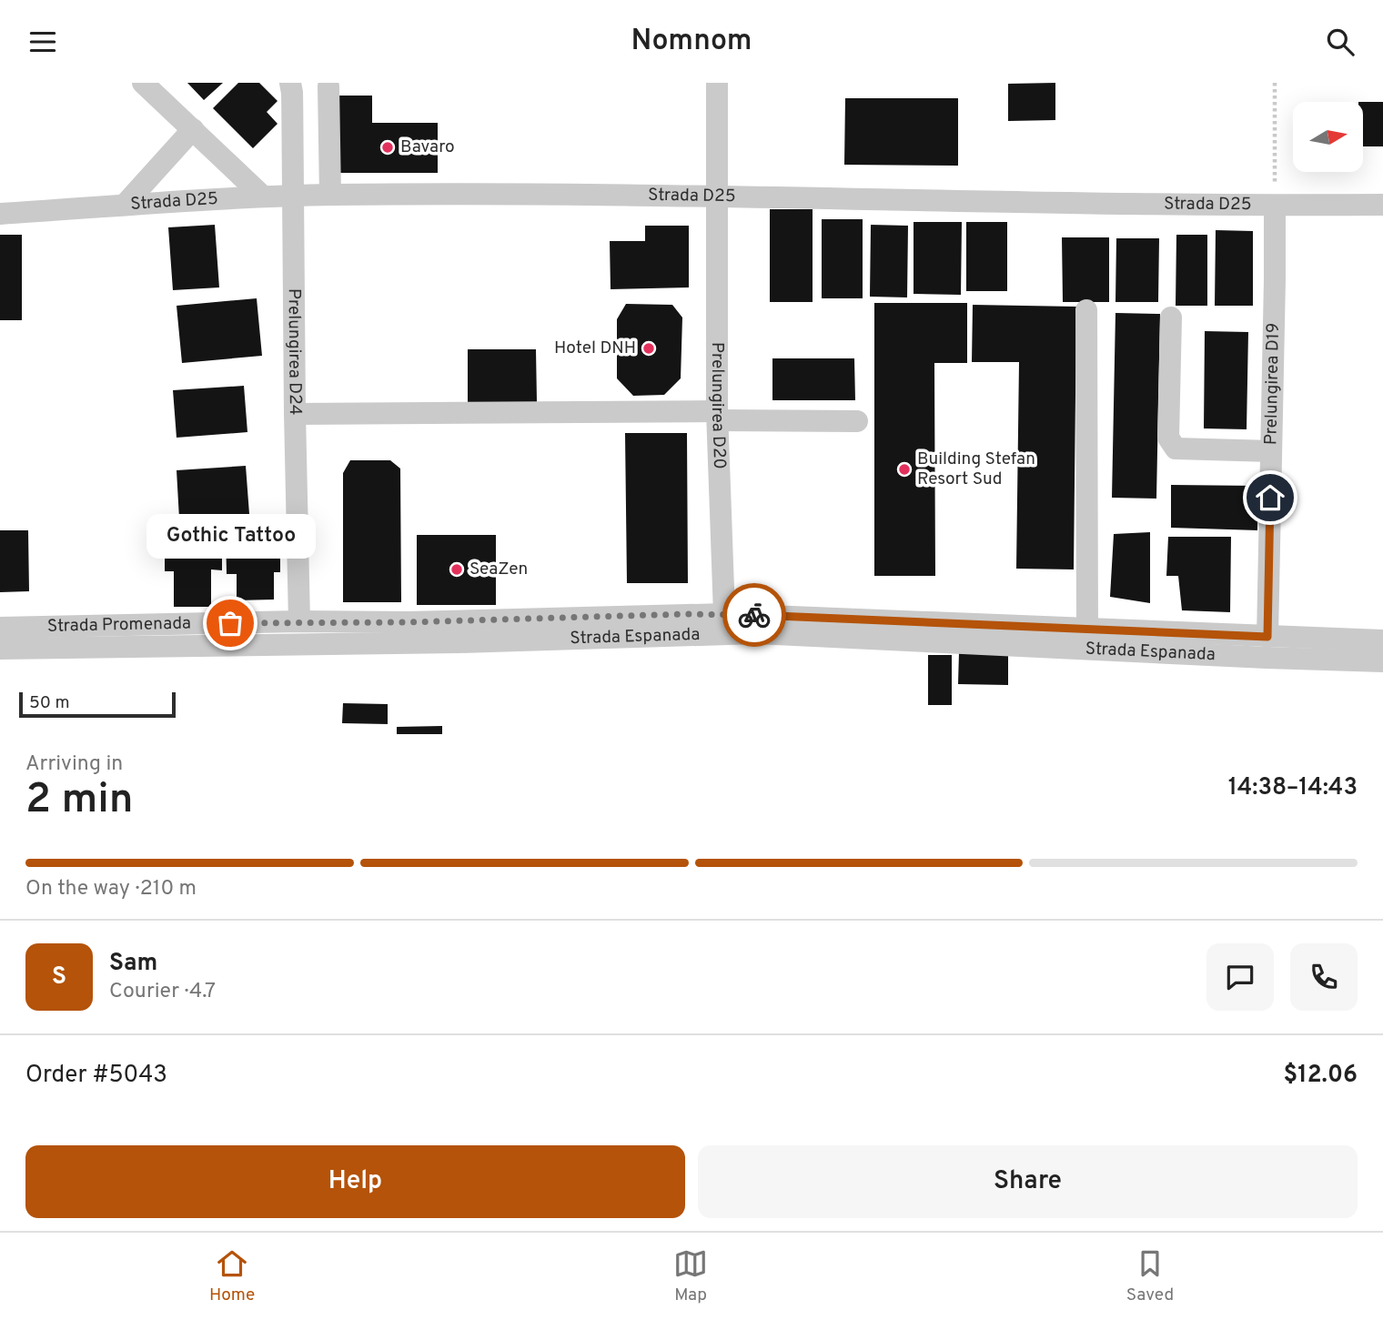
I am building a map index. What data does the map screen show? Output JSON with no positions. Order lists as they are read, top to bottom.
{
  "streets": {
    "street": [
      "Strada D25",
      "Prelungirea D24",
      "Prelungirea D19",
      "Prelungirea D20",
      "Strada Promenada",
      "Strada Espanada"
    ]
  },
  "crossings": [
    ["Strada D25", "Prelungirea D24"],
    ["Strada D25", "Prelungirea D19"],
    ["Strada D25", "Prelungirea D20"],
    ["Prelungirea D24", "Strada Promenada"],
    ["Prelungirea D19", "Strada Promenada"],
    ["Prelungirea D20", "Strada Promenada"]
  ],
  "places": [
    "Bavaro",
    "Hotel DNH",
    "Building Stefan Resort Sud",
    "SeaZen",
    "Gothic Tattoo"
  ],
  "scale_bar": "50 m",
  "north": "right",
  "page": {
    "header": "Nomnom",
    "bubble": "Gothic Tattoo",
    "scale": "50 m",
    "heading": ["2 min", "Arriving in", "14:38–14:43"],
    "panel": [
      "Sam",
      "Courier · 4.7",
      "Order #5043",
      "$12.06"
    ],
    "bar": "On the way · 210 m",
    "round": "S",
    "buttons": ["Help", "Share"],
    "tabs": ["Home", "Map", "Saved"]
  }
}
